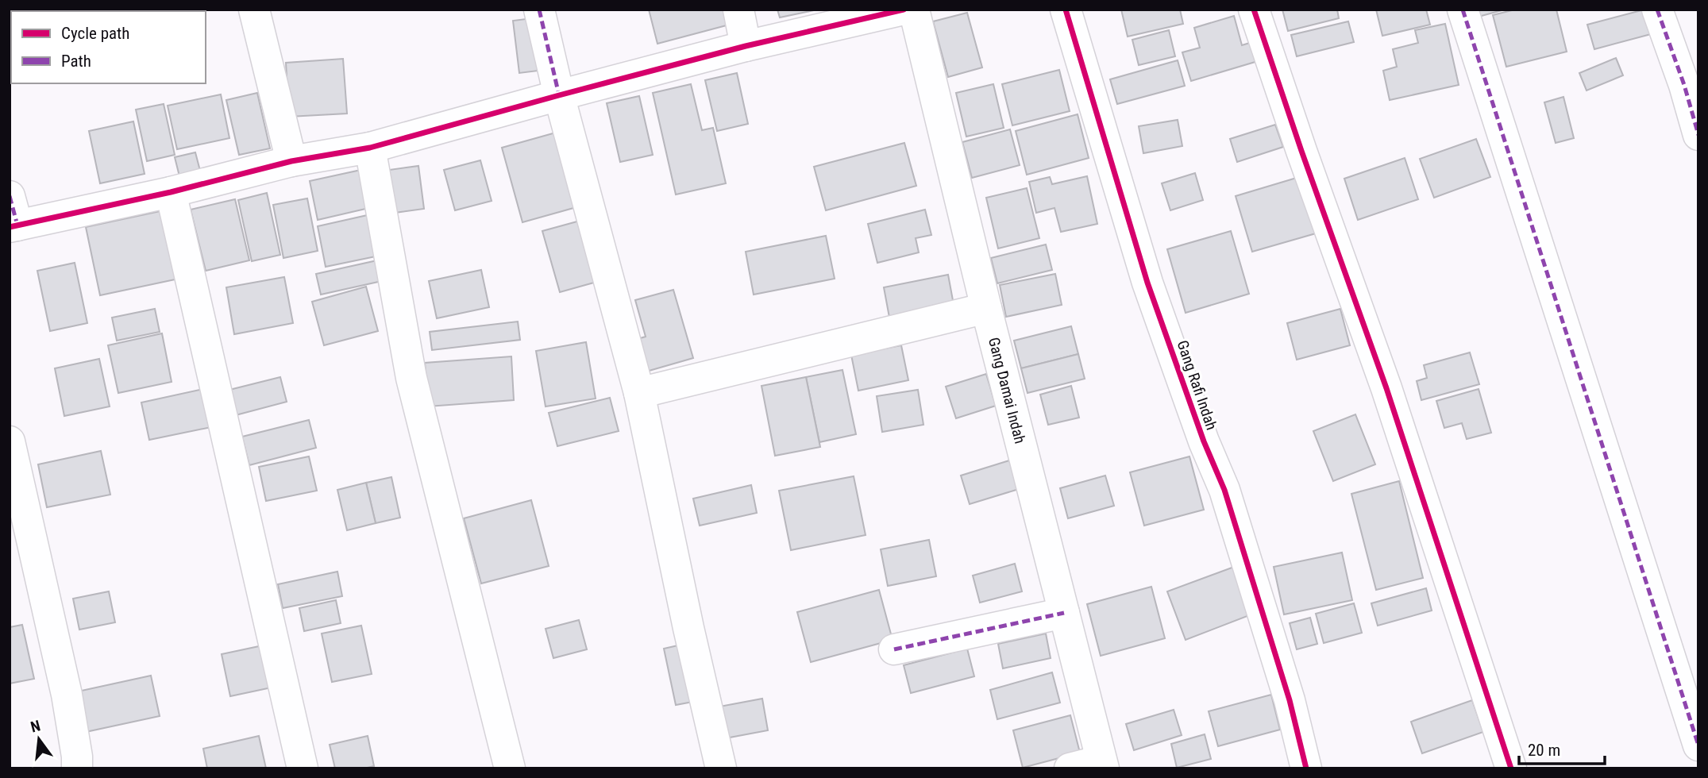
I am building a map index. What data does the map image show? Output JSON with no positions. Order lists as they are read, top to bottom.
{
  "streets": {
    "street": ["Gang Rafi Indah", "Gang Damai Indah"]
  },
  "legend": ["Cycle path", "Path"],
  "scale_bar": "20 m",
  "north": "top"
}
